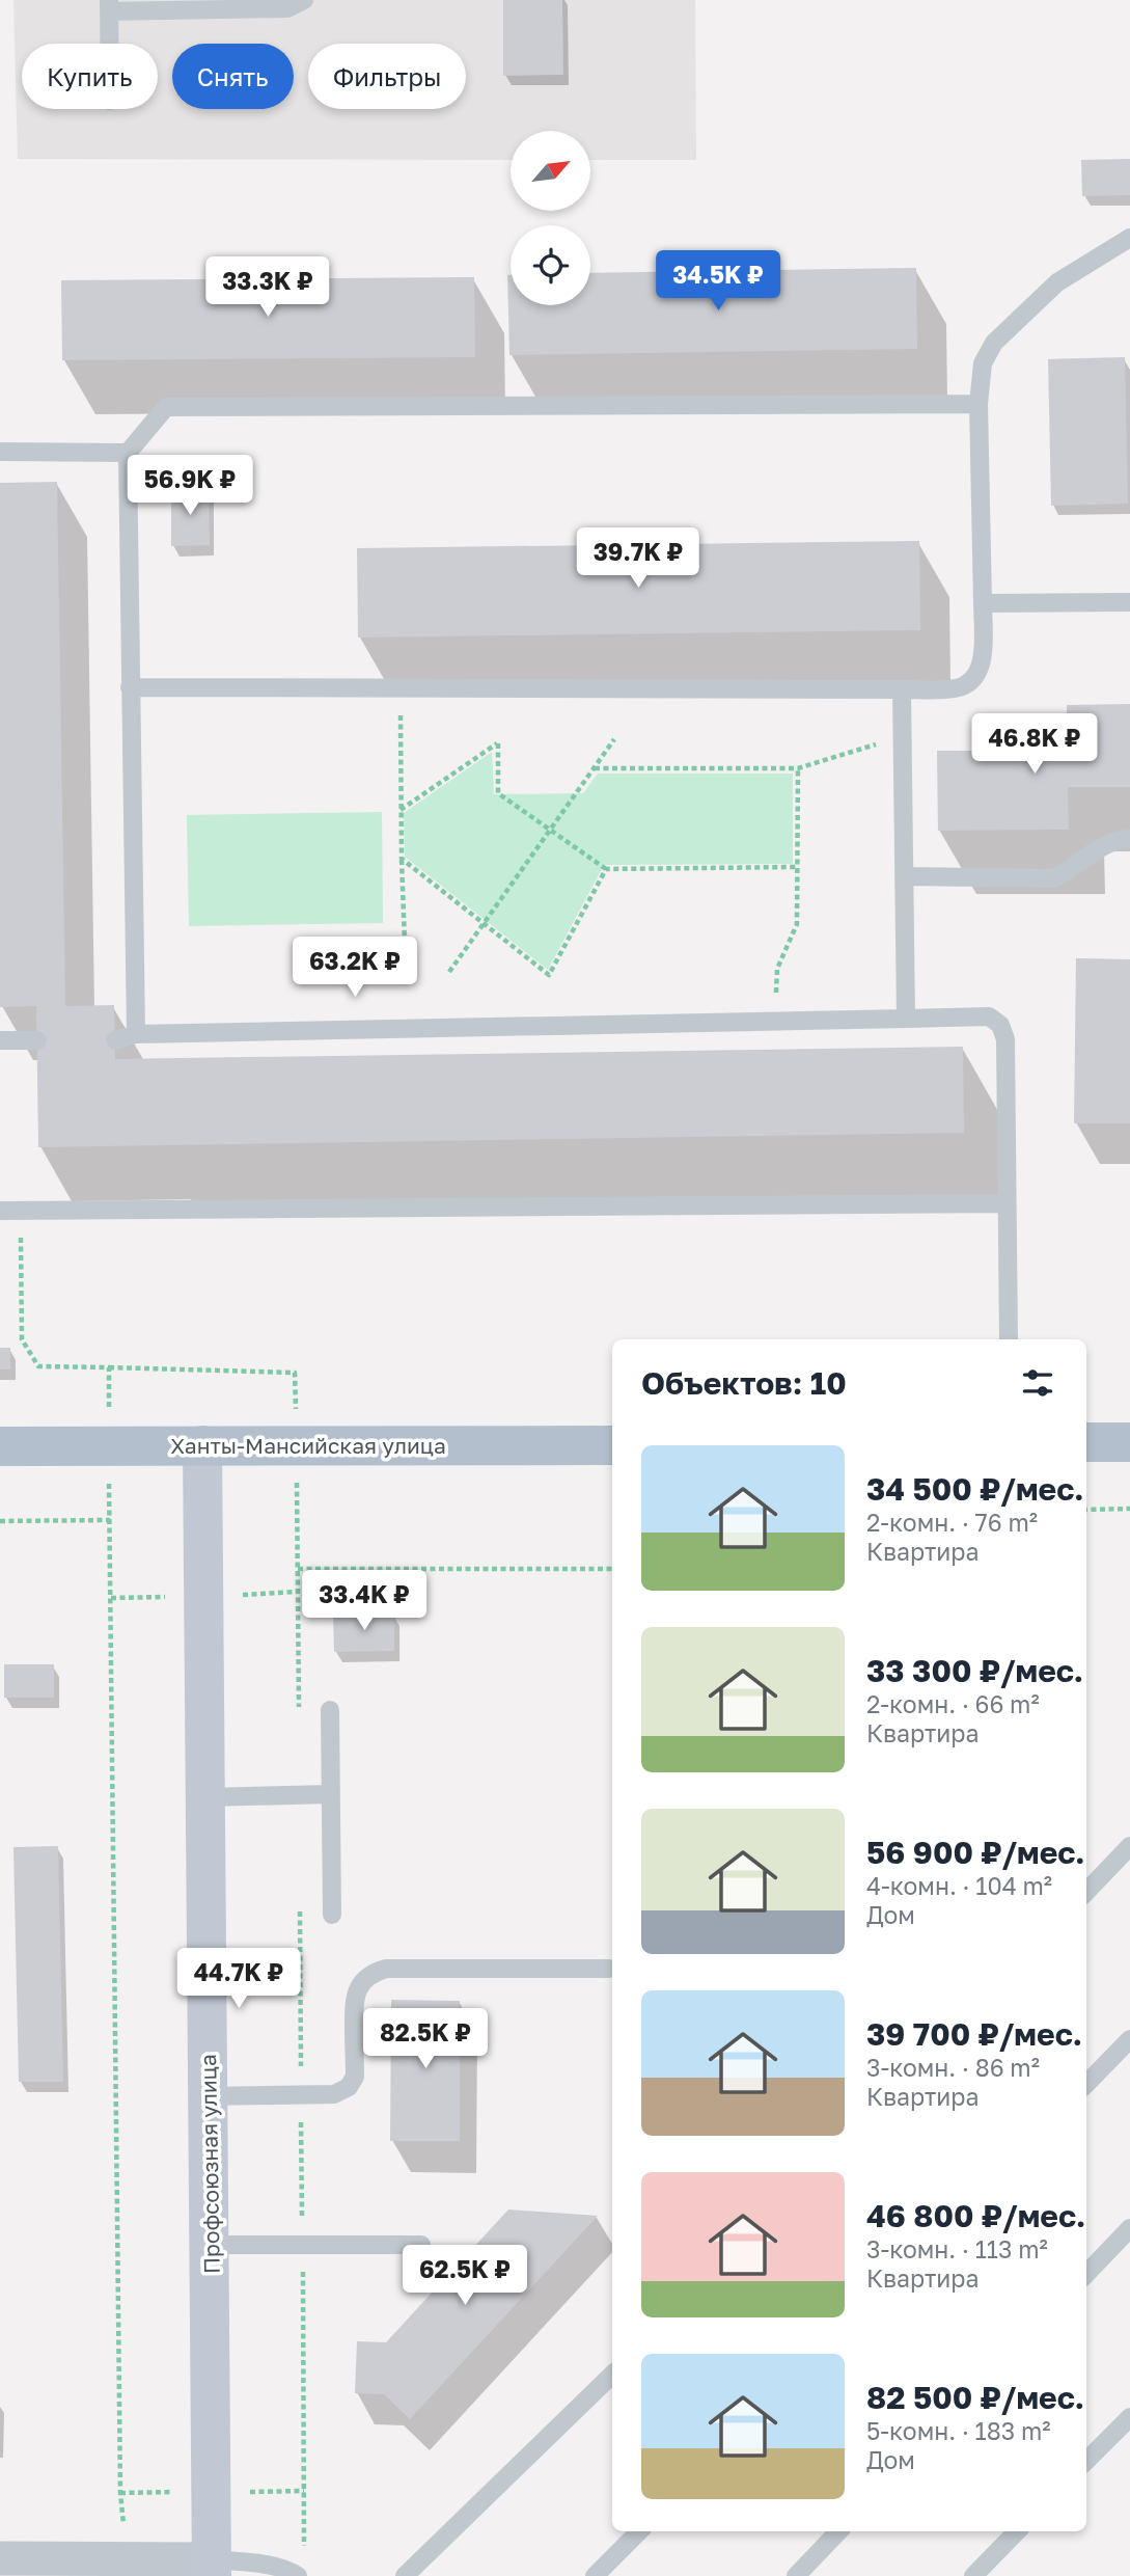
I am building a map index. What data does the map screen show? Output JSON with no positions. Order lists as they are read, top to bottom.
{
  "streets": {
    "main road": ["Ханты-Мансийская улица", "Профсоюзная улица"]
  },
  "crossings": [
    ["Ханты-Мансийская улица", "Профсоюзная улица"]
  ],
  "north": "top right",
  "page": {
    "chip": ["Купить", "Снять", "Фильтры"],
    "price": [
      "34.5K ₽",
      "33.3K ₽",
      "56.9K ₽",
      "39.7K ₽",
      "46.8K ₽",
      "63.2K ₽",
      "33.4K ₽",
      "44.7K ₽",
      "82.5K ₽",
      "62.5K ₽"
    ],
    "heading": "Объектов: 10",
    "list": [
      {
        "name": "34 500 ₽/мес.",
        "note": "2-комн. · 76 m² · Квартира"
      },
      {
        "name": "33 300 ₽/мес.",
        "note": "2-комн. · 66 m² · Квартира"
      },
      {
        "name": "56 900 ₽/мес.",
        "note": "4-комн. · 104 m² · Дом"
      },
      {
        "name": "39 700 ₽/мес.",
        "note": "3-комн. · 86 m² · Квартира"
      },
      {
        "name": "46 800 ₽/мес.",
        "note": "3-комн. · 113 m² · Квартира"
      },
      {
        "name": "82 500 ₽/мес.",
        "note": "5-комн. · 183 m² · Дом"
      }
    ]
  }
}
